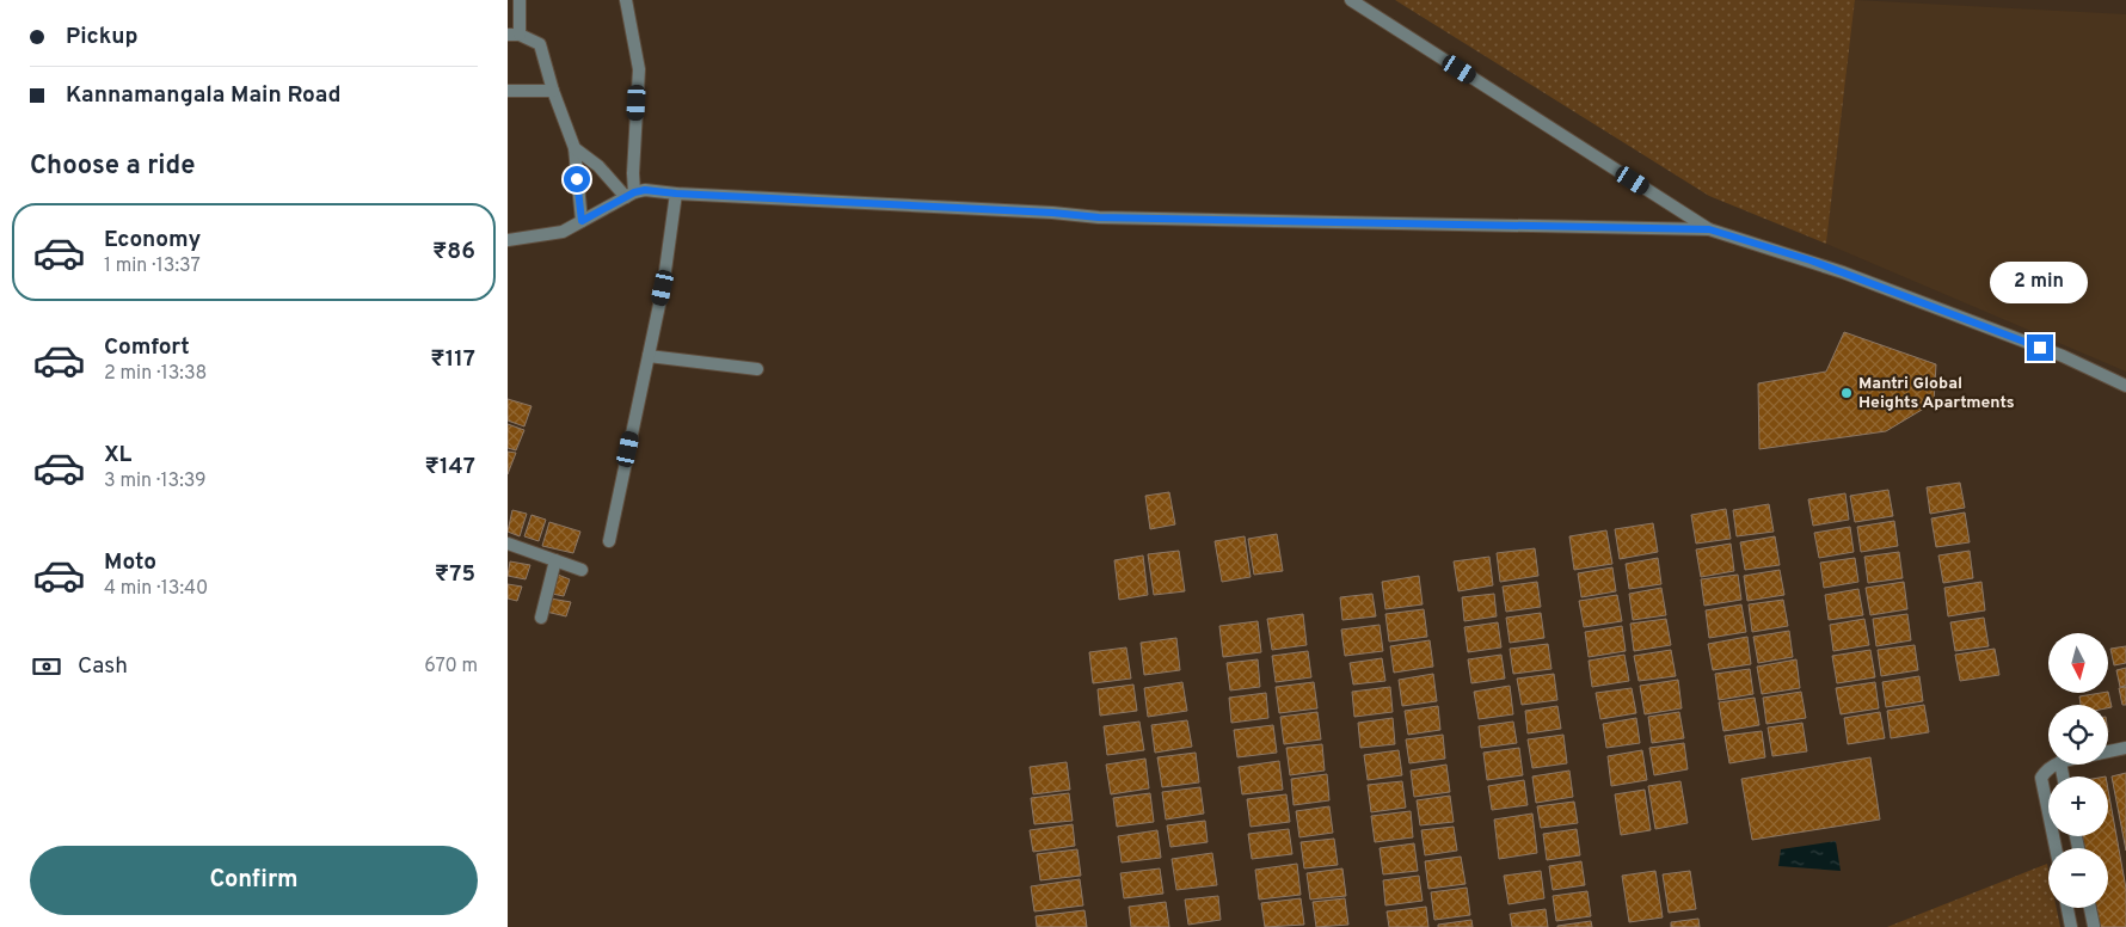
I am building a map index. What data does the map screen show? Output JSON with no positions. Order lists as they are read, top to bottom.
{
  "places": ["Mantri Global Heights Apartments"],
  "north": "bottom",
  "page": {
    "banner": ["Pickup", "Kannamangala Main Road"],
    "heading": "Choose a ride",
    "list": [
      {
        "name": "Economy",
        "note": "1 min · 13:37",
        "value": "₹86"
      },
      {
        "name": "Comfort",
        "note": "2 min · 13:38",
        "value": "₹117"
      },
      {
        "name": "XL",
        "note": "3 min · 13:39",
        "value": "₹147"
      },
      {
        "name": "Moto",
        "note": "4 min · 13:40",
        "value": "₹75"
      }
    ],
    "bubble": "2 min",
    "pay": ["Cash", "670 m"],
    "map_buttons": ["+", "−"],
    "buttons": "Confirm"
  }
}
